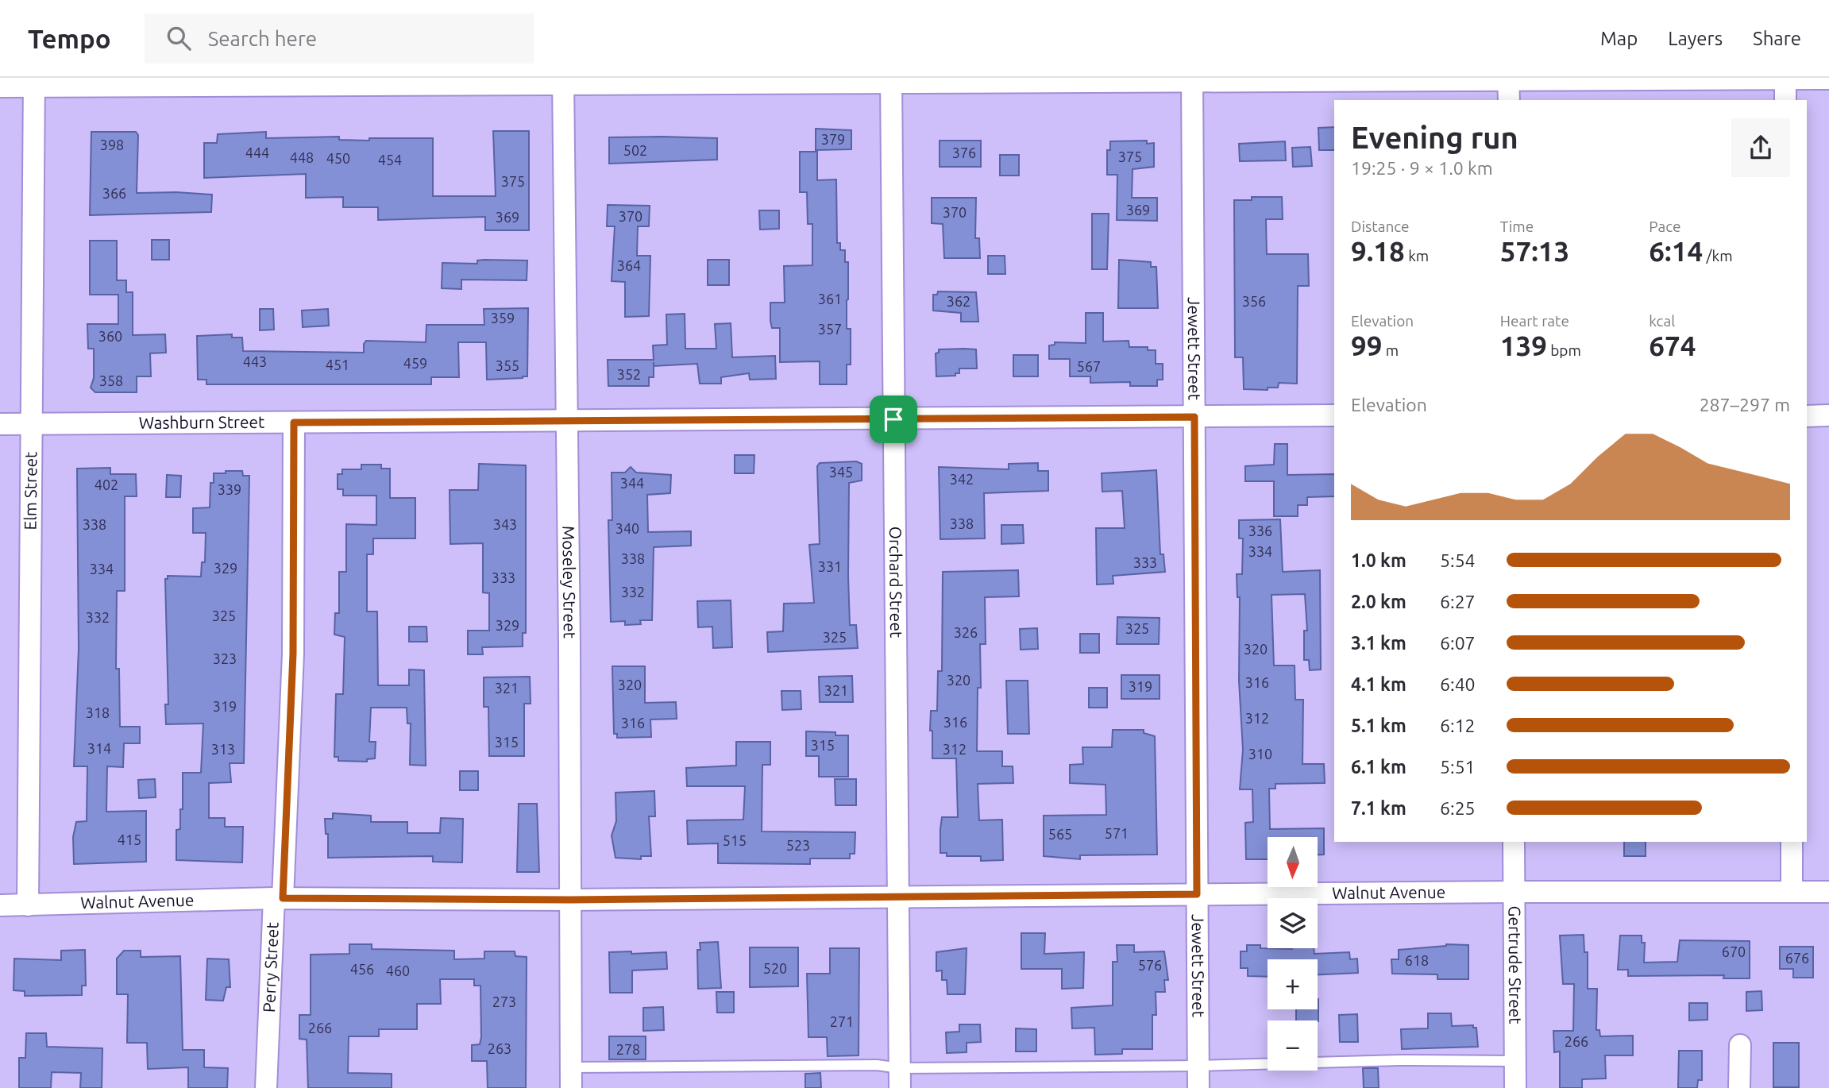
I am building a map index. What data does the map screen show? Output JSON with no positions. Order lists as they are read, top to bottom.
{
  "streets": {
    "street": [
      "Jewett Street",
      "Washburn Street",
      "Elm Street",
      "Moseley Street",
      "Orchard Street",
      "Walnut Avenue",
      "Gertrude Street",
      "Perry Street"
    ]
  },
  "crossings": [
    ["Jewett Street", "Washburn Street"],
    ["Jewett Street", "Walnut Avenue"],
    ["Washburn Street", "Elm Street"],
    ["Washburn Street", "Moseley Street"],
    ["Washburn Street", "Orchard Street"],
    ["Washburn Street", "Perry Street"],
    ["Elm Street", "Walnut Avenue"],
    ["Moseley Street", "Walnut Avenue"],
    ["Orchard Street", "Walnut Avenue"],
    ["Walnut Avenue", "Gertrude Street"],
    ["Walnut Avenue", "Perry Street"]
  ],
  "house_numbers": [
    "379",
    "398",
    "502",
    "444",
    "376",
    "375",
    "448",
    "450",
    "454",
    "375",
    "366",
    "369",
    "370",
    "370",
    "369",
    "364",
    "361",
    "362",
    "356",
    "359",
    "357",
    "360",
    "443",
    "459",
    "451",
    "355",
    "567",
    "352",
    "358",
    "345",
    "342",
    "344",
    "402",
    "339",
    "338",
    "338",
    "343",
    "340",
    "336",
    "334",
    "338",
    "333",
    "331",
    "329",
    "334",
    "333",
    "332",
    "325",
    "332",
    "329",
    "325",
    "326",
    "325",
    "320",
    "323",
    "320",
    "316",
    "320",
    "319",
    "321",
    "321",
    "319",
    "318",
    "312",
    "316",
    "316",
    "315",
    "315",
    "314",
    "313",
    "312",
    "310",
    "571",
    "565",
    "415",
    "515",
    "523",
    "670",
    "676",
    "618",
    "576",
    "520",
    "456",
    "460",
    "273",
    "271",
    "266",
    "266",
    "263",
    "278"
  ],
  "north": "bottom",
  "page": {
    "header": "Tempo",
    "search": "Search here",
    "nav": ["Map", "Layers", "Share"],
    "heading": ["Evening run", "19:25 · 9 × 1.0 km"],
    "stats": [
      ["Distance", "9.18 km"],
      ["Time", "57:13"],
      ["Pace", "6:14 /km"],
      ["Elevation", "99 m"],
      ["Heart rate", "139 bpm"],
      ["kcal", "674"]
    ],
    "chart": ["Elevation", "287–297 m"],
    "list": [
      {
        "name": "1.0 km",
        "note": "5:54"
      },
      {
        "name": "2.0 km",
        "note": "6:27"
      },
      {
        "name": "3.1 km",
        "note": "6:07"
      },
      {
        "name": "4.1 km",
        "note": "6:40"
      },
      {
        "name": "5.1 km",
        "note": "6:12"
      },
      {
        "name": "6.1 km",
        "note": "5:51"
      },
      {
        "name": "7.1 km",
        "note": "6:25"
      }
    ],
    "map_buttons": ["+", "−"]
  }
}
